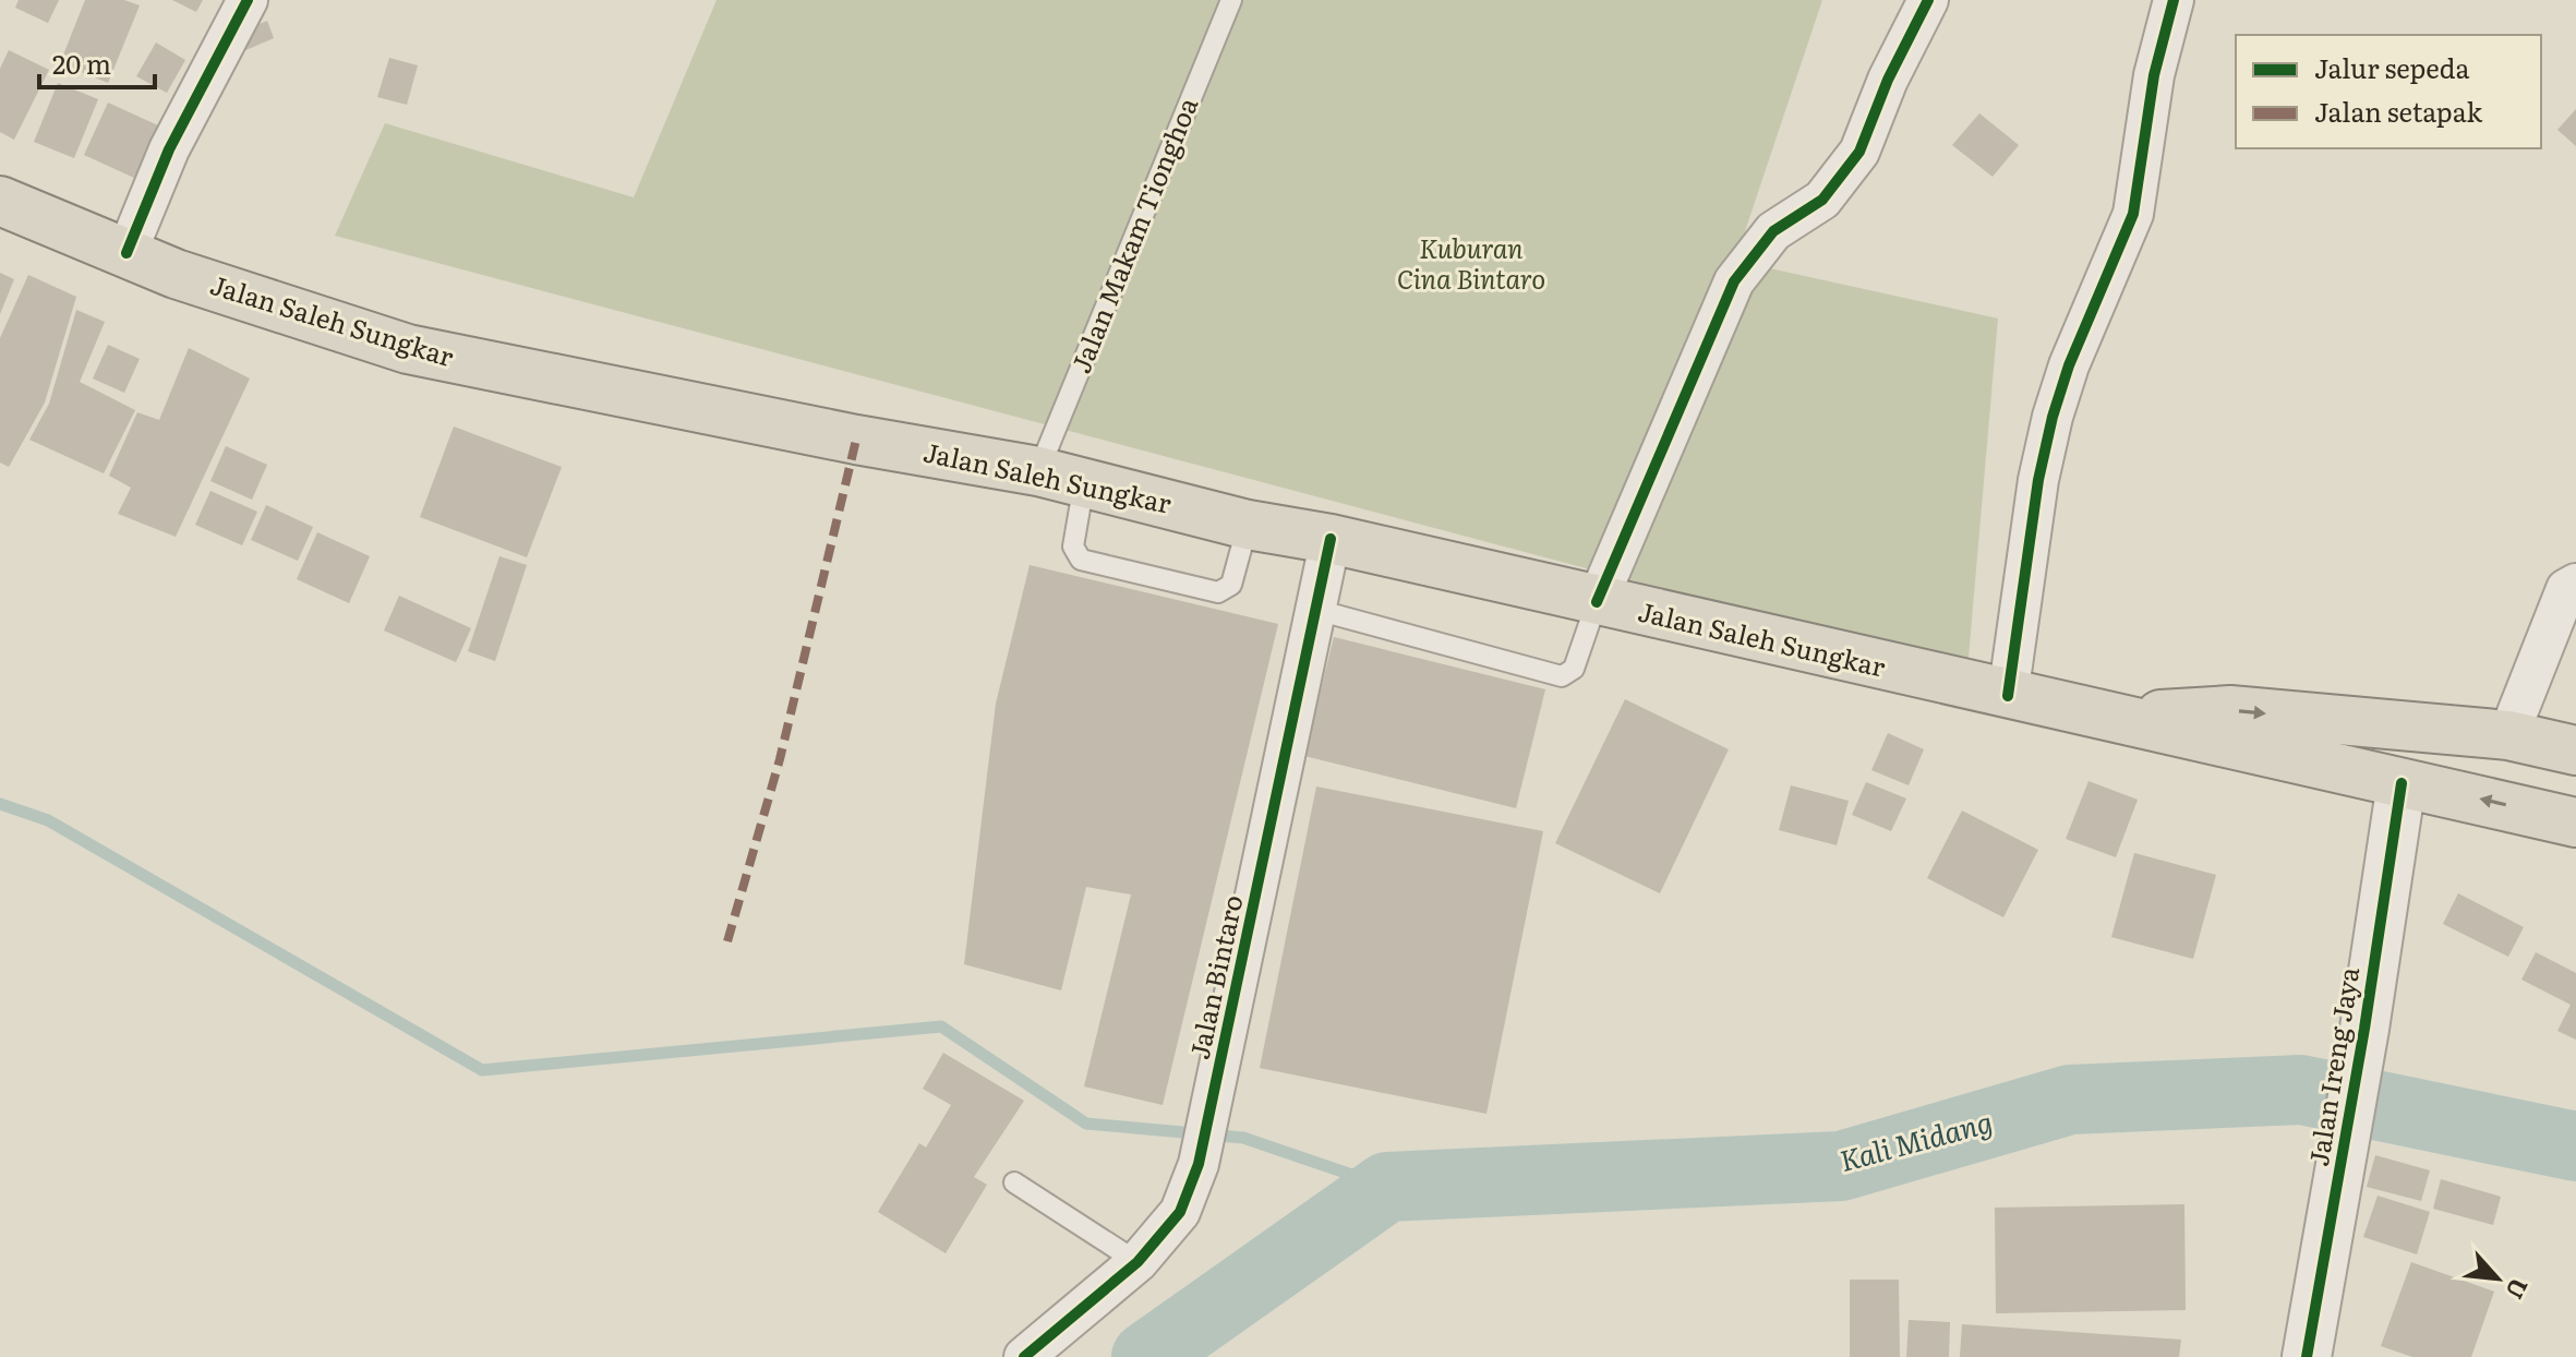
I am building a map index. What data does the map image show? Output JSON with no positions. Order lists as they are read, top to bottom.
{
  "streets": {
    "highway": ["Jalan Saleh Sungkar"],
    "street": ["Jalan Bintaro", "Jalan Ireng Jaya"],
    "lane": ["Jalan Makam Tionghoa"]
  },
  "crossings": [
    ["Jalan Makam Tionghoa", "Jalan Saleh Sungkar"],
    ["Jalan Saleh Sungkar", "Jalan Bintaro"],
    ["Jalan Saleh Sungkar", "Jalan Ireng Jaya"]
  ],
  "water": ["Kali Midang"],
  "parks": ["Kuburan Cina Bintaro"],
  "legend": ["Jalur sepeda", "Jalan setapak"],
  "scale_bar": "20 m",
  "north": "bottom right"
}
